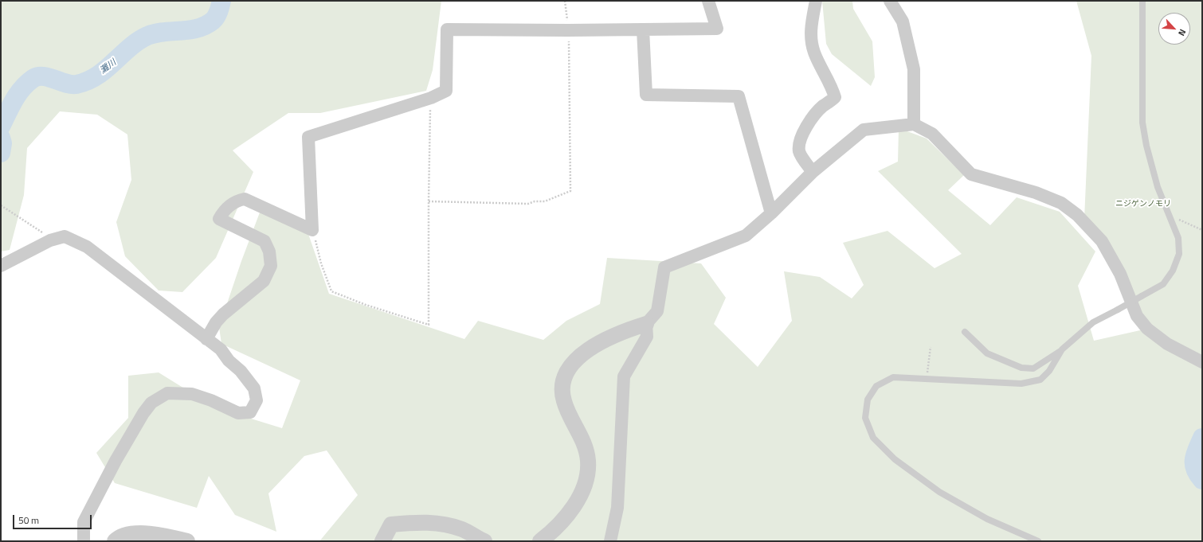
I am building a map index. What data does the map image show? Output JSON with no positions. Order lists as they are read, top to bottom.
{
  "water": ["灘川"],
  "parks": ["ニジゲンノモリ"],
  "scale_bar": "50 m",
  "north": "bottom right"
}
